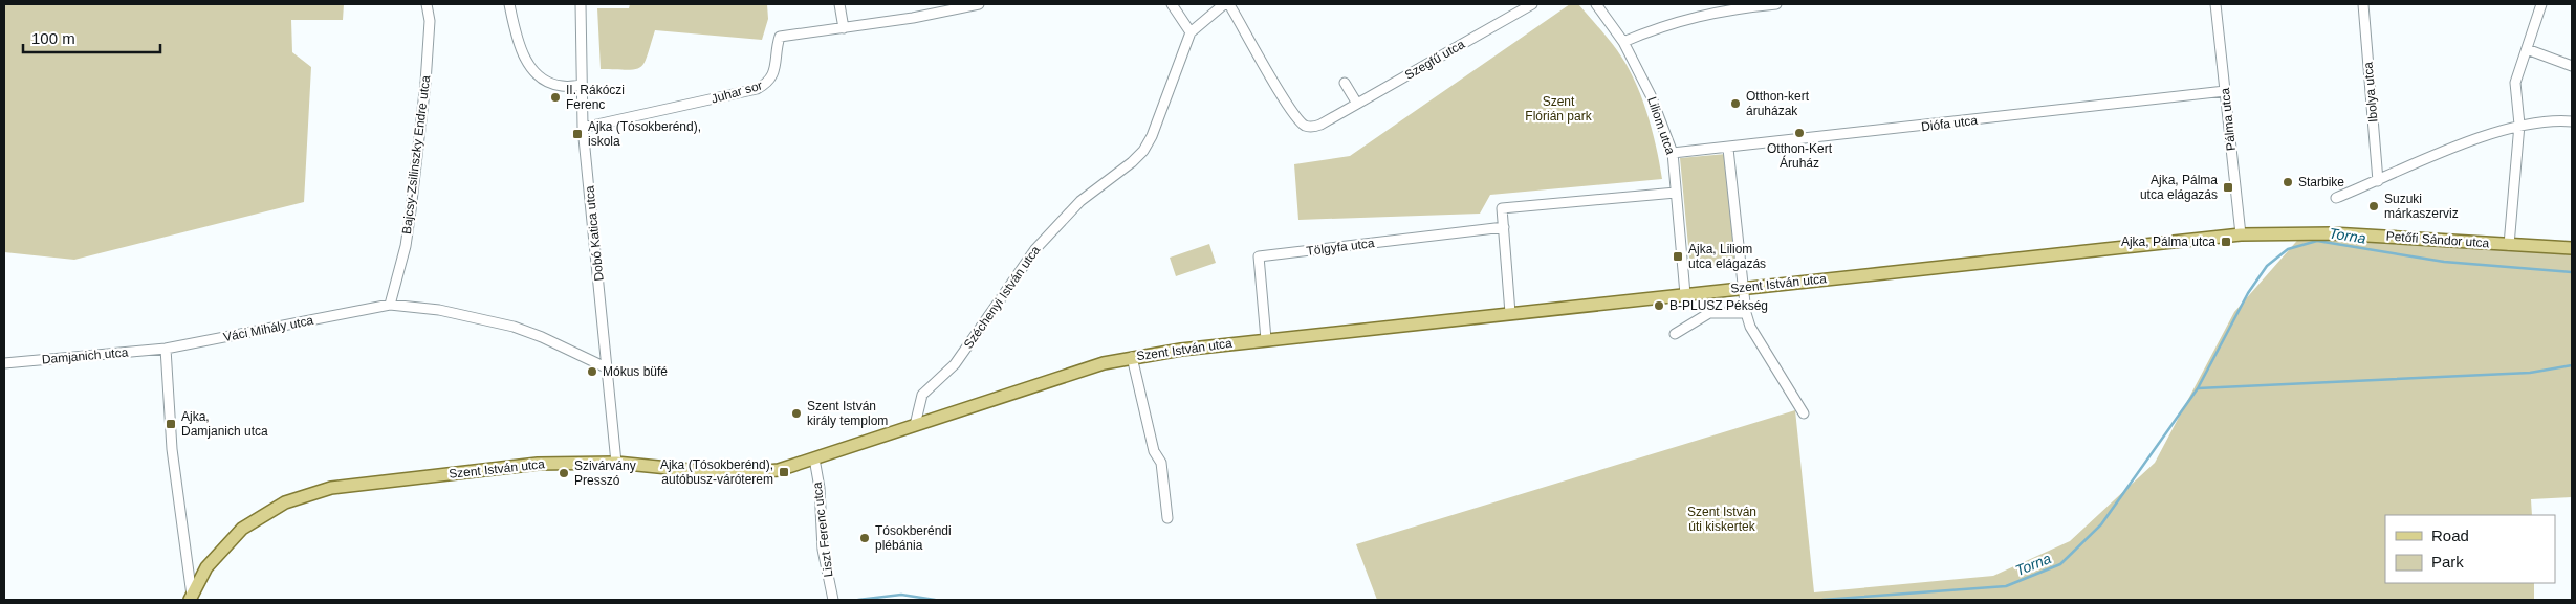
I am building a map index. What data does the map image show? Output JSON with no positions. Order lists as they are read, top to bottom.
{
  "streets": {
    "main road": ["Petőfi Sándor utca", "Szent István utca"],
    "street": [
      "Szegfű utca",
      "Juhar sor",
      "Ibolya utca",
      "Pálma utca",
      "Diófa utca",
      "Liliom utca",
      "Bajcsy-Zsilinszky Endre utca",
      "Dobó Katica utca",
      "Tölgyfa utca",
      "Széchenyi István utca",
      "Váci Mihály utca",
      "Damjanich utca",
      "Liszt Ferenc utca"
    ]
  },
  "crossings": [
    ["Szegfű utca", "Széchenyi István utca"],
    ["Juhar sor", "Dobó Katica utca"],
    ["Pálma utca", "Diófa utca"],
    ["Pálma utca", "Petőfi Sándor utca"],
    ["Pálma utca", "Szent István utca"],
    ["Diófa utca", "Liliom utca"],
    ["Liliom utca", "Szent István utca"],
    ["Bajcsy-Zsilinszky Endre utca", "Váci Mihály utca"],
    ["Dobó Katica utca", "Szent István utca"],
    ["Dobó Katica utca", "Váci Mihály utca"],
    ["Petőfi Sándor utca", "Szent István utca"],
    ["Tölgyfa utca", "Szent István utca"],
    ["Szent István utca", "Széchenyi István utca"],
    ["Szent István utca", "Liszt Ferenc utca"],
    ["Váci Mihály utca", "Damjanich utca"]
  ],
  "water": ["Torna"],
  "parks": ["Szent Flórián park", "Szent István úti kiskertek"],
  "places": {
    "other": [
      "II. Rákóczi Ferenc",
      "Otthon-kert áruházak",
      "Otthon-Kert Áruház",
      "Starbike",
      "Suzuki márkaszerviz",
      "B-PLUSZ Pékség",
      "Mókus büfé",
      "Szent István király templom",
      "Szivárvány Presszó",
      "Tósokberéndi plébánia"
    ],
    "transit": [
      "Ajka (Tósokberénd), iskola",
      "Ajka, Pálma utca elágazás",
      "Ajka, Pálma utca",
      "Ajka, Liliom utca elágazás",
      "Ajka, Damjanich utca",
      "Ajka (Tósokberénd), autóbusz-váróterem"
    ]
  },
  "legend": ["Road", "Park"],
  "scale_bar": "100 m"
}
